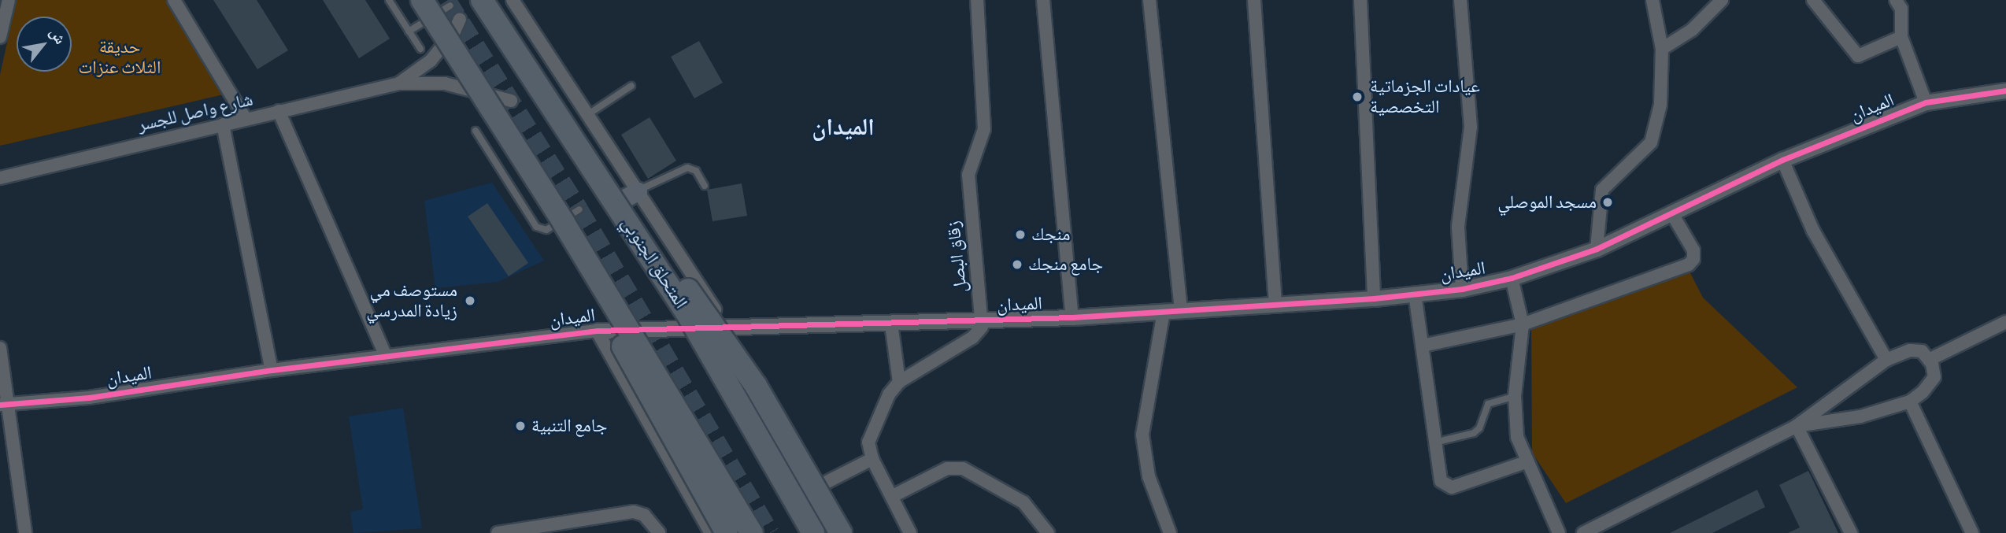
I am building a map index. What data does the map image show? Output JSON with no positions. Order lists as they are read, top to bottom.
{
  "streets": {
    "highway": ["المتحلق الجنوبي"],
    "street": ["الميدان", "شارع واصل للجسر", "زقاق البصل"]
  },
  "crossings": [
    ["الميدان", "زقاق البصل"]
  ],
  "districts": ["الميدان"],
  "parks": ["حديقة الثلاث عنزات"],
  "places": [
    "عيادات الجزماتية التخصصية",
    "مسجد الموصلي",
    "منجك",
    "جامع منجك",
    "مستوصف مي زيادة المدرسي",
    "جامع التنبية"
  ],
  "north": "top right"
}
